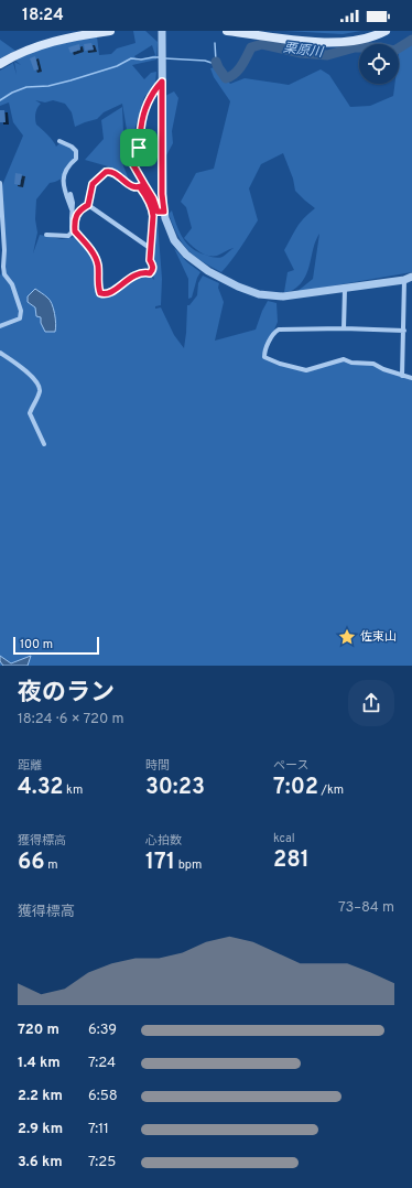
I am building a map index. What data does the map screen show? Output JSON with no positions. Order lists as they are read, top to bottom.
{
  "water": ["栗原川"],
  "places": {
    "place": ["佐束山"]
  },
  "scale_bar": "100 m",
  "page": {
    "status": "18:24",
    "scale": "100 m",
    "heading": ["夜のラン", "18:24 · 6 × 720 m"],
    "stats": [
      ["距離", "4.32 km"],
      ["時間", "30:23"],
      ["ペース", "7:02 /km"],
      ["獲得標高", "66 m"],
      ["心拍数", "171 bpm"],
      ["kcal", "281"]
    ],
    "chart": ["獲得標高", "73–84 m"],
    "list": [
      {
        "name": "720 m",
        "note": "6:39"
      },
      {
        "name": "1.4 km",
        "note": "7:24"
      },
      {
        "name": "2.2 km",
        "note": "6:58"
      },
      {
        "name": "2.9 km",
        "note": "7:11"
      },
      {
        "name": "3.6 km",
        "note": "7:25"
      }
    ]
  }
}
